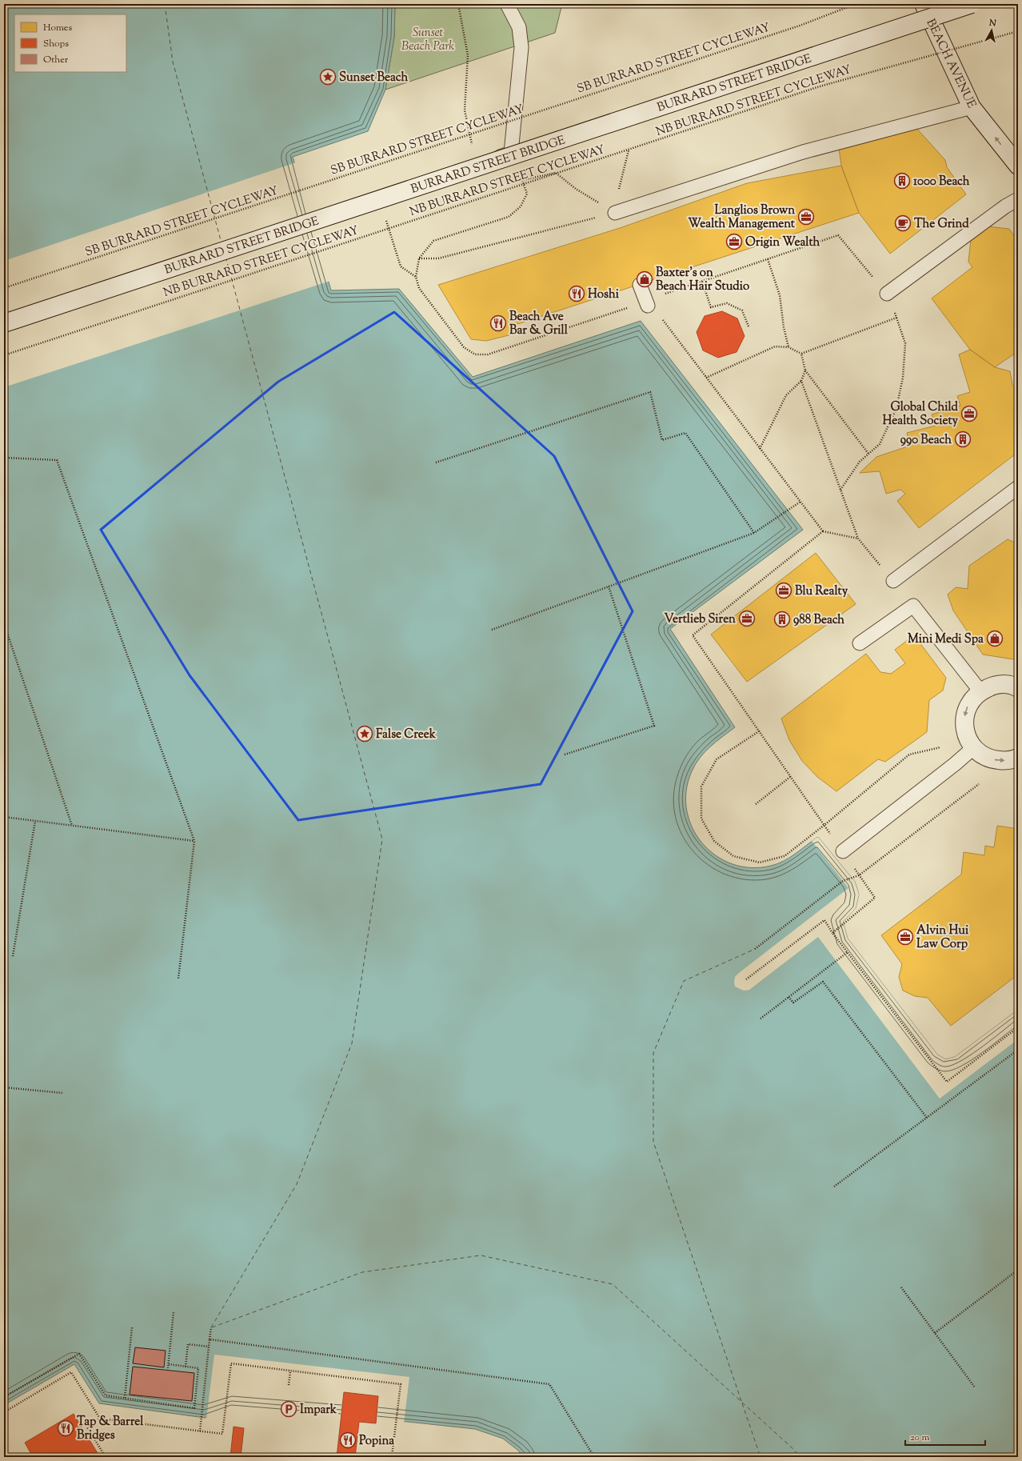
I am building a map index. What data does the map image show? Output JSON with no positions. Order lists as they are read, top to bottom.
{
  "streets": {
    "main road": ["BEACH AVENUE", "BURRARD STREET BRIDGE"],
    "path": ["SB BURRARD STREET CYCLEWAY", "NB BURRARD STREET CYCLEWAY"]
  },
  "one_way": ["BEACH AVENUE"],
  "parks": ["Sunset Beach Park"],
  "places": {
    "place": ["Sunset Beach", "False Creek"],
    "building": ["1000 Beach", "990 Beach", "988 Beach"],
    "office": [
      "Langlios Brown Wealth Management",
      "Origin Wealth",
      "Global Child Health Society",
      "Blu Realty",
      "Vertlieb Siren",
      "Alvin Hui Law Corp"
    ],
    "cafe": ["The Grind"],
    "shop": ["Baxter's on Beach Hair Studio", "Mini Medi Spa"],
    "restaurant": [
      "Hoshi",
      "Beach Ave Bar & Grill",
      "Tap & Barrel Bridges",
      "Popina"
    ],
    "parking": ["Impark"]
  },
  "legend": ["Homes", "Shops", "Other"],
  "scale_bar": "20 m",
  "north": "top"
}
